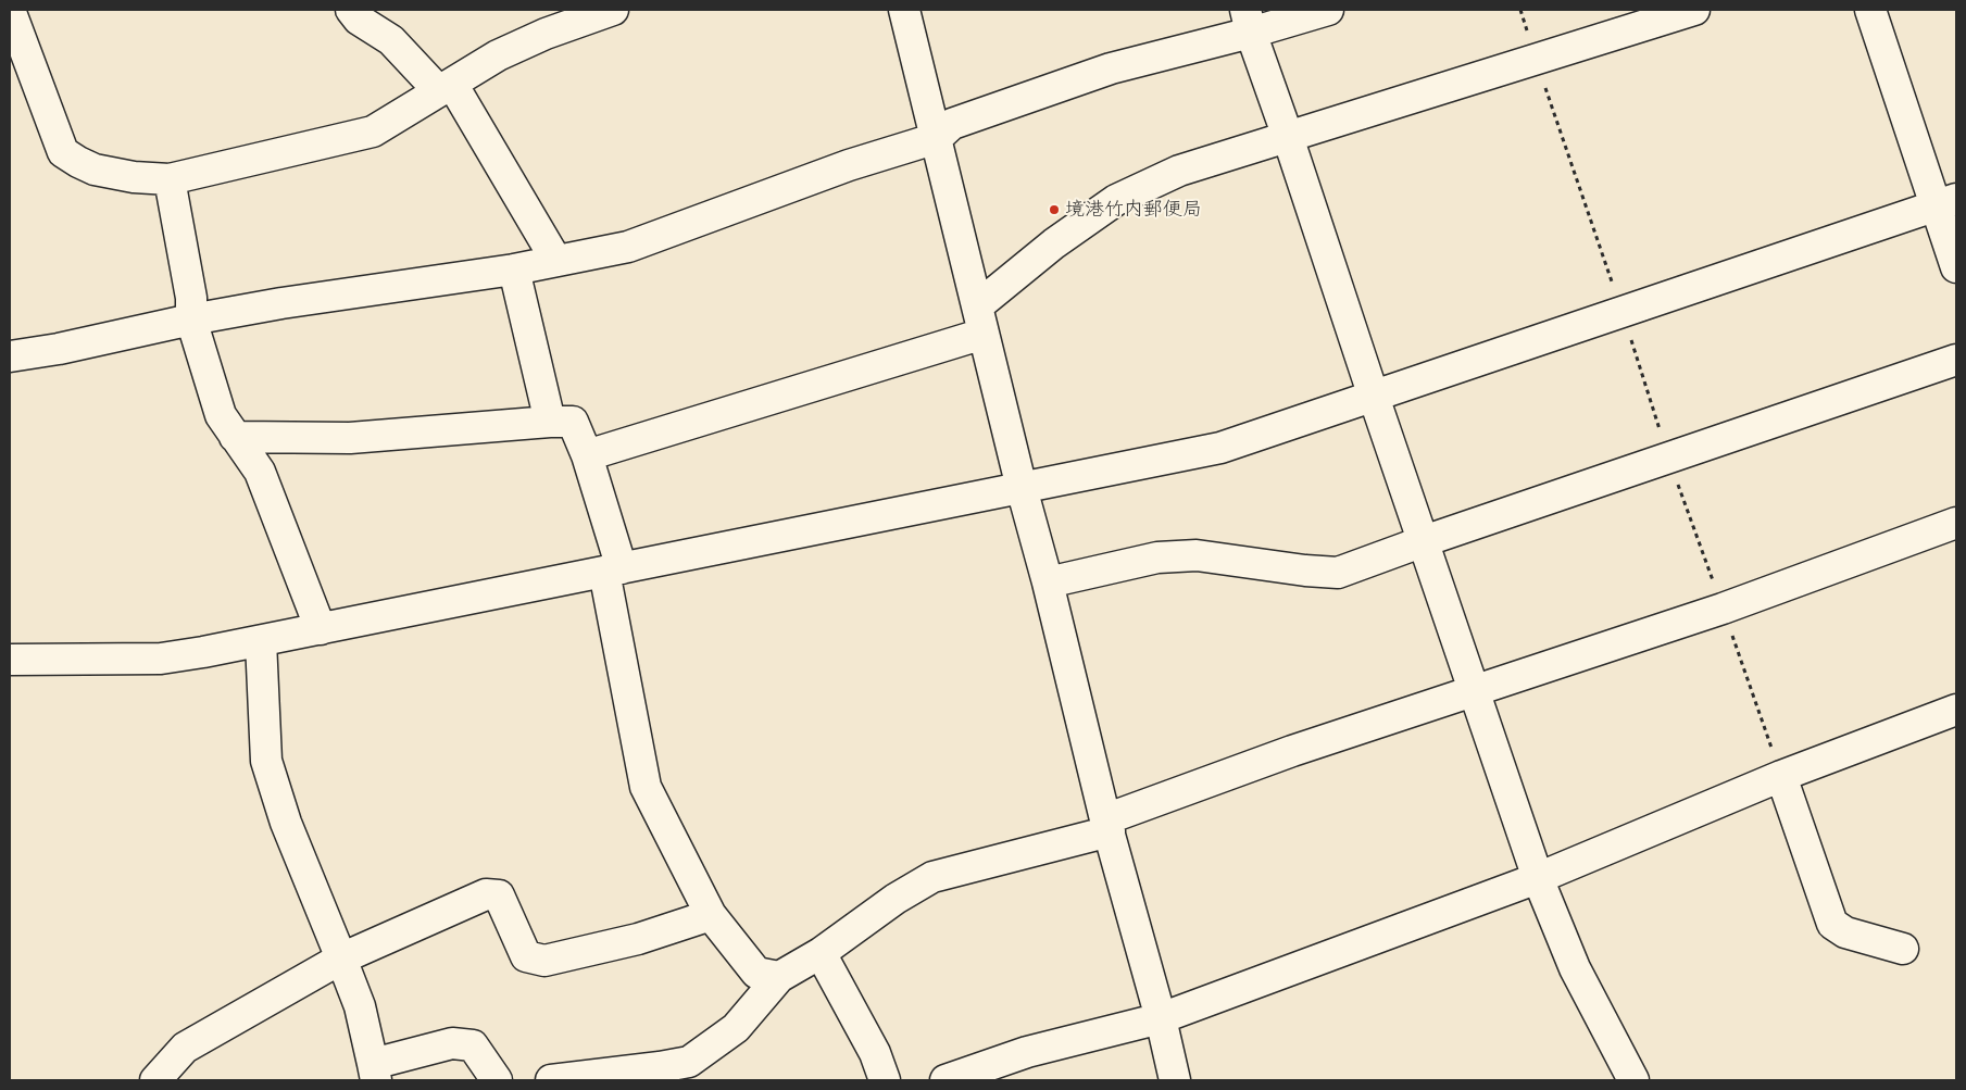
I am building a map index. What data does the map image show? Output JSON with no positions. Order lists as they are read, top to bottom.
{
  "places": ["境港竹内郵便局"]
}
